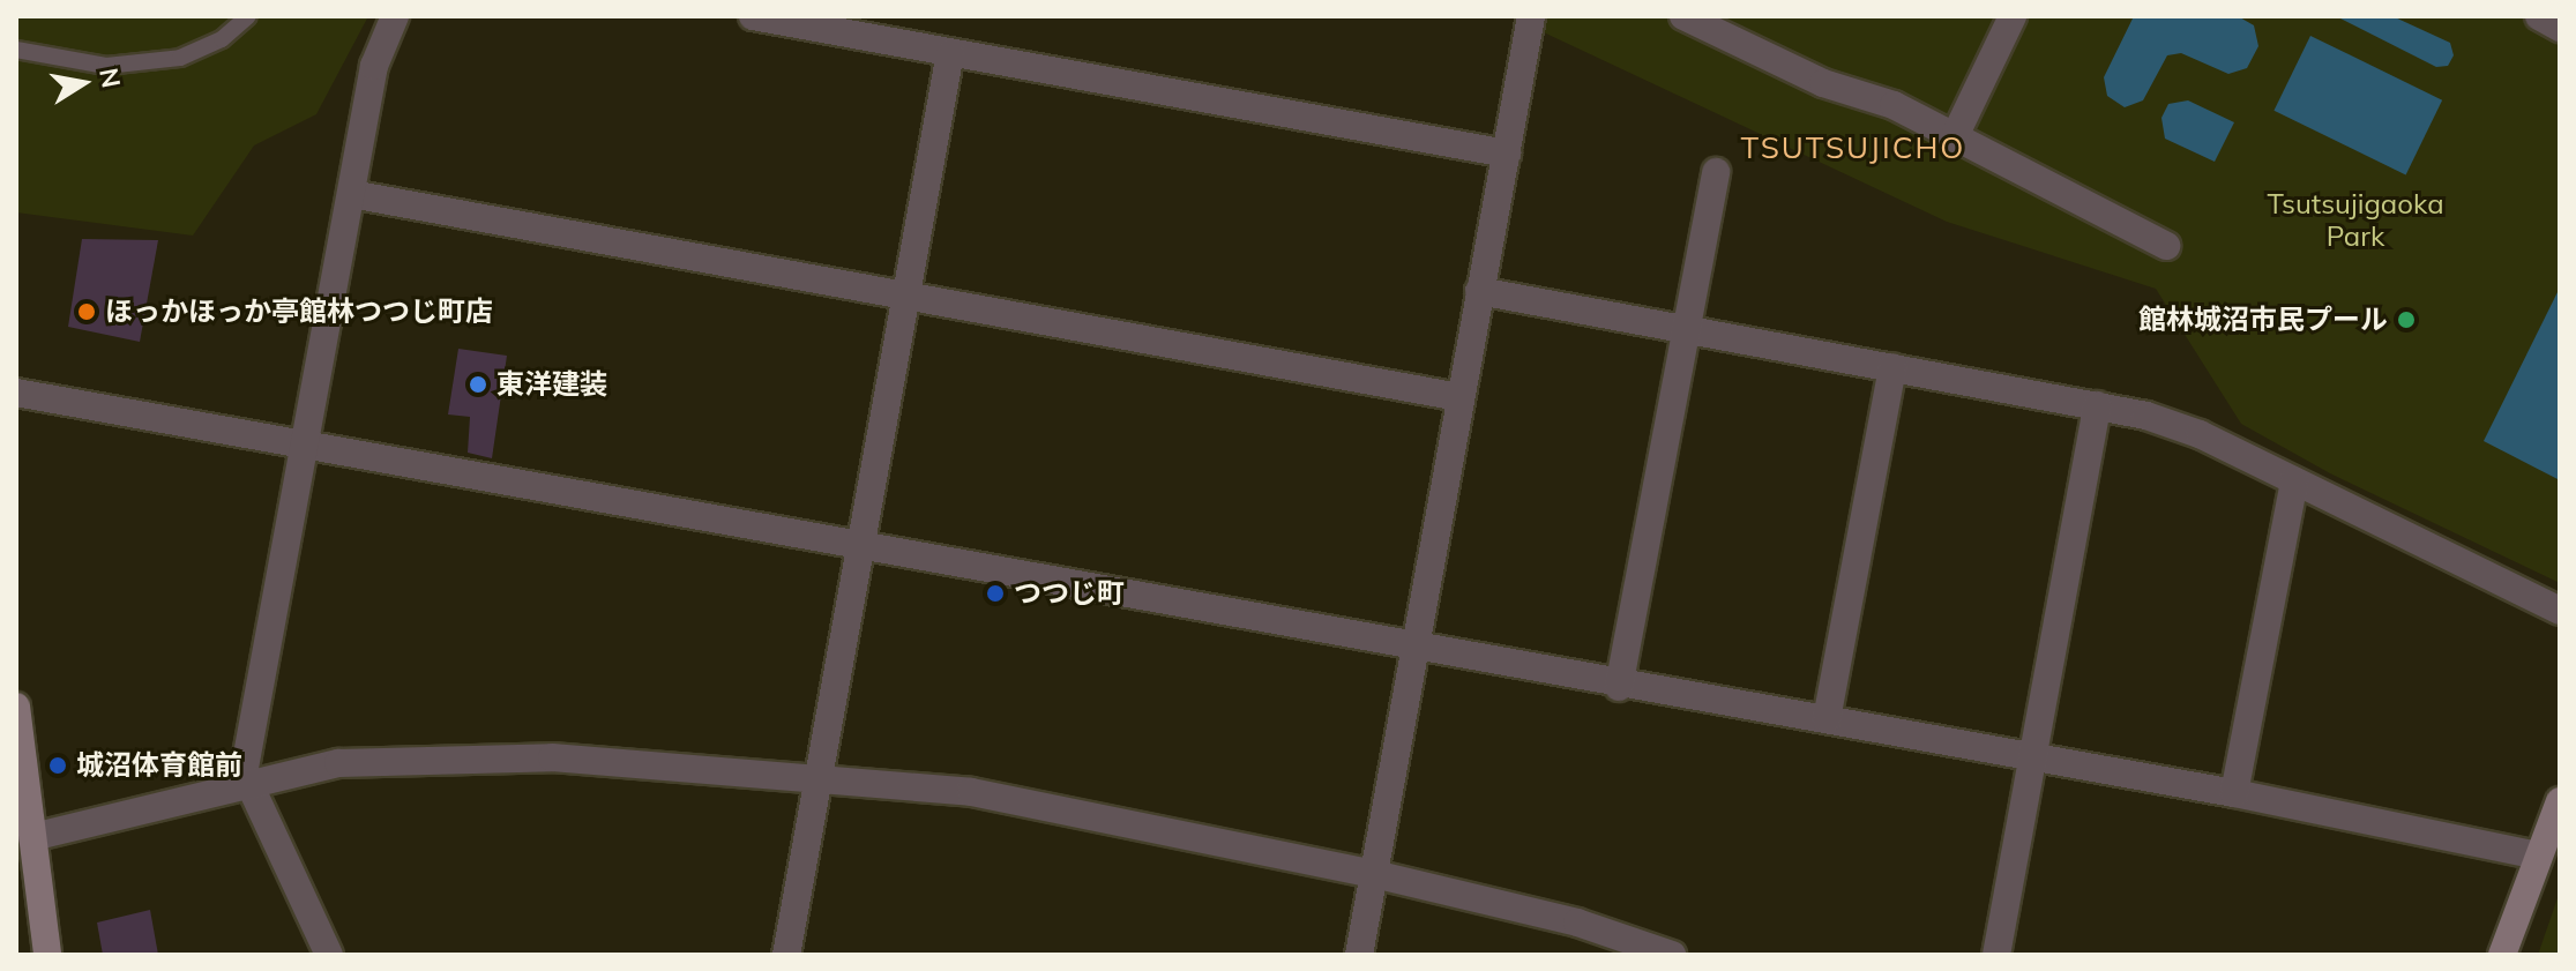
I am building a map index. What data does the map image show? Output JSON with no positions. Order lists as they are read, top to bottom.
{
  "districts": ["TSUTSUJICHO"],
  "parks": ["Tsutsujigaoka Park"],
  "places": [
    "ほっかほっか亭館林つつじ町店",
    "館林城沼市民プール",
    "東洋建装",
    "つつじ町",
    "城沼体育館前"
  ],
  "north": "right"
}
